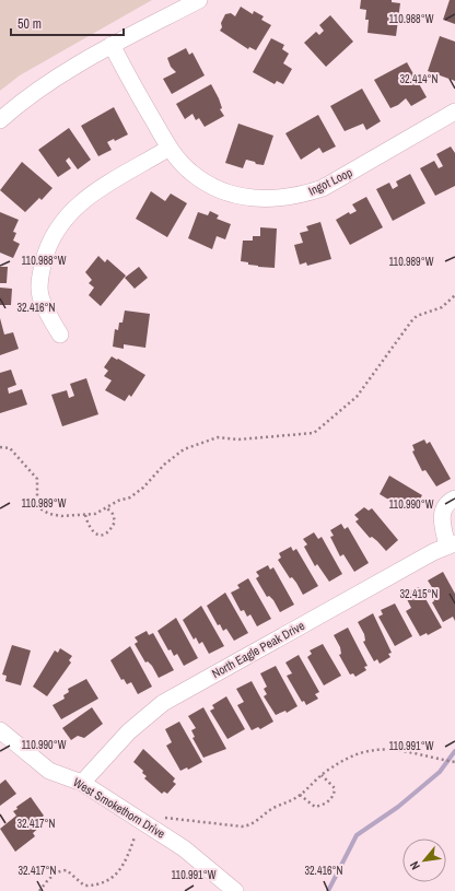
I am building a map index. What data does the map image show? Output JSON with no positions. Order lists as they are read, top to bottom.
{
  "streets": {
    "street": ["Ingot Loop", "North Eagle Peak Drive", "West Smokethorn Drive"]
  },
  "crossings": [
    ["North Eagle Peak Drive", "West Smokethorn Drive"]
  ],
  "scale_bar": "50 m",
  "north": "bottom left",
  "coordinates": [
    "110.988°W",
    "32.414°N",
    "110.989°W",
    "32.416°N",
    "110.990°W",
    "32.415°N",
    "110.991°W",
    "32.417°N"
  ]
}
